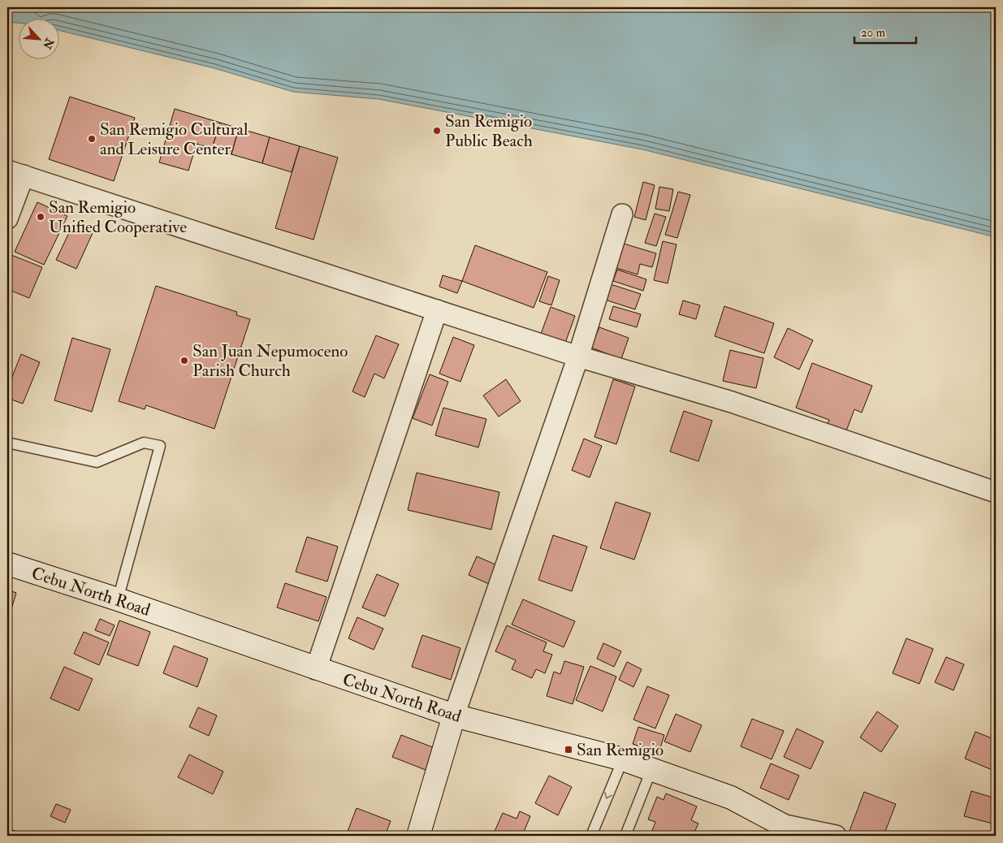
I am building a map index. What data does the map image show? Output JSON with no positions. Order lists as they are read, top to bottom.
{
  "streets": {
    "main road": ["Cebu North Road"]
  },
  "places": {
    "other": [
      "San Remigio Public Beach",
      "San Remigio Cultural and Leisure Center",
      "San Remigio Unified Cooperative",
      "San Juan Nepumoceno Parish Church"
    ],
    "transit": ["San Remigio"]
  },
  "scale_bar": "20 m",
  "north": "bottom right"
}
